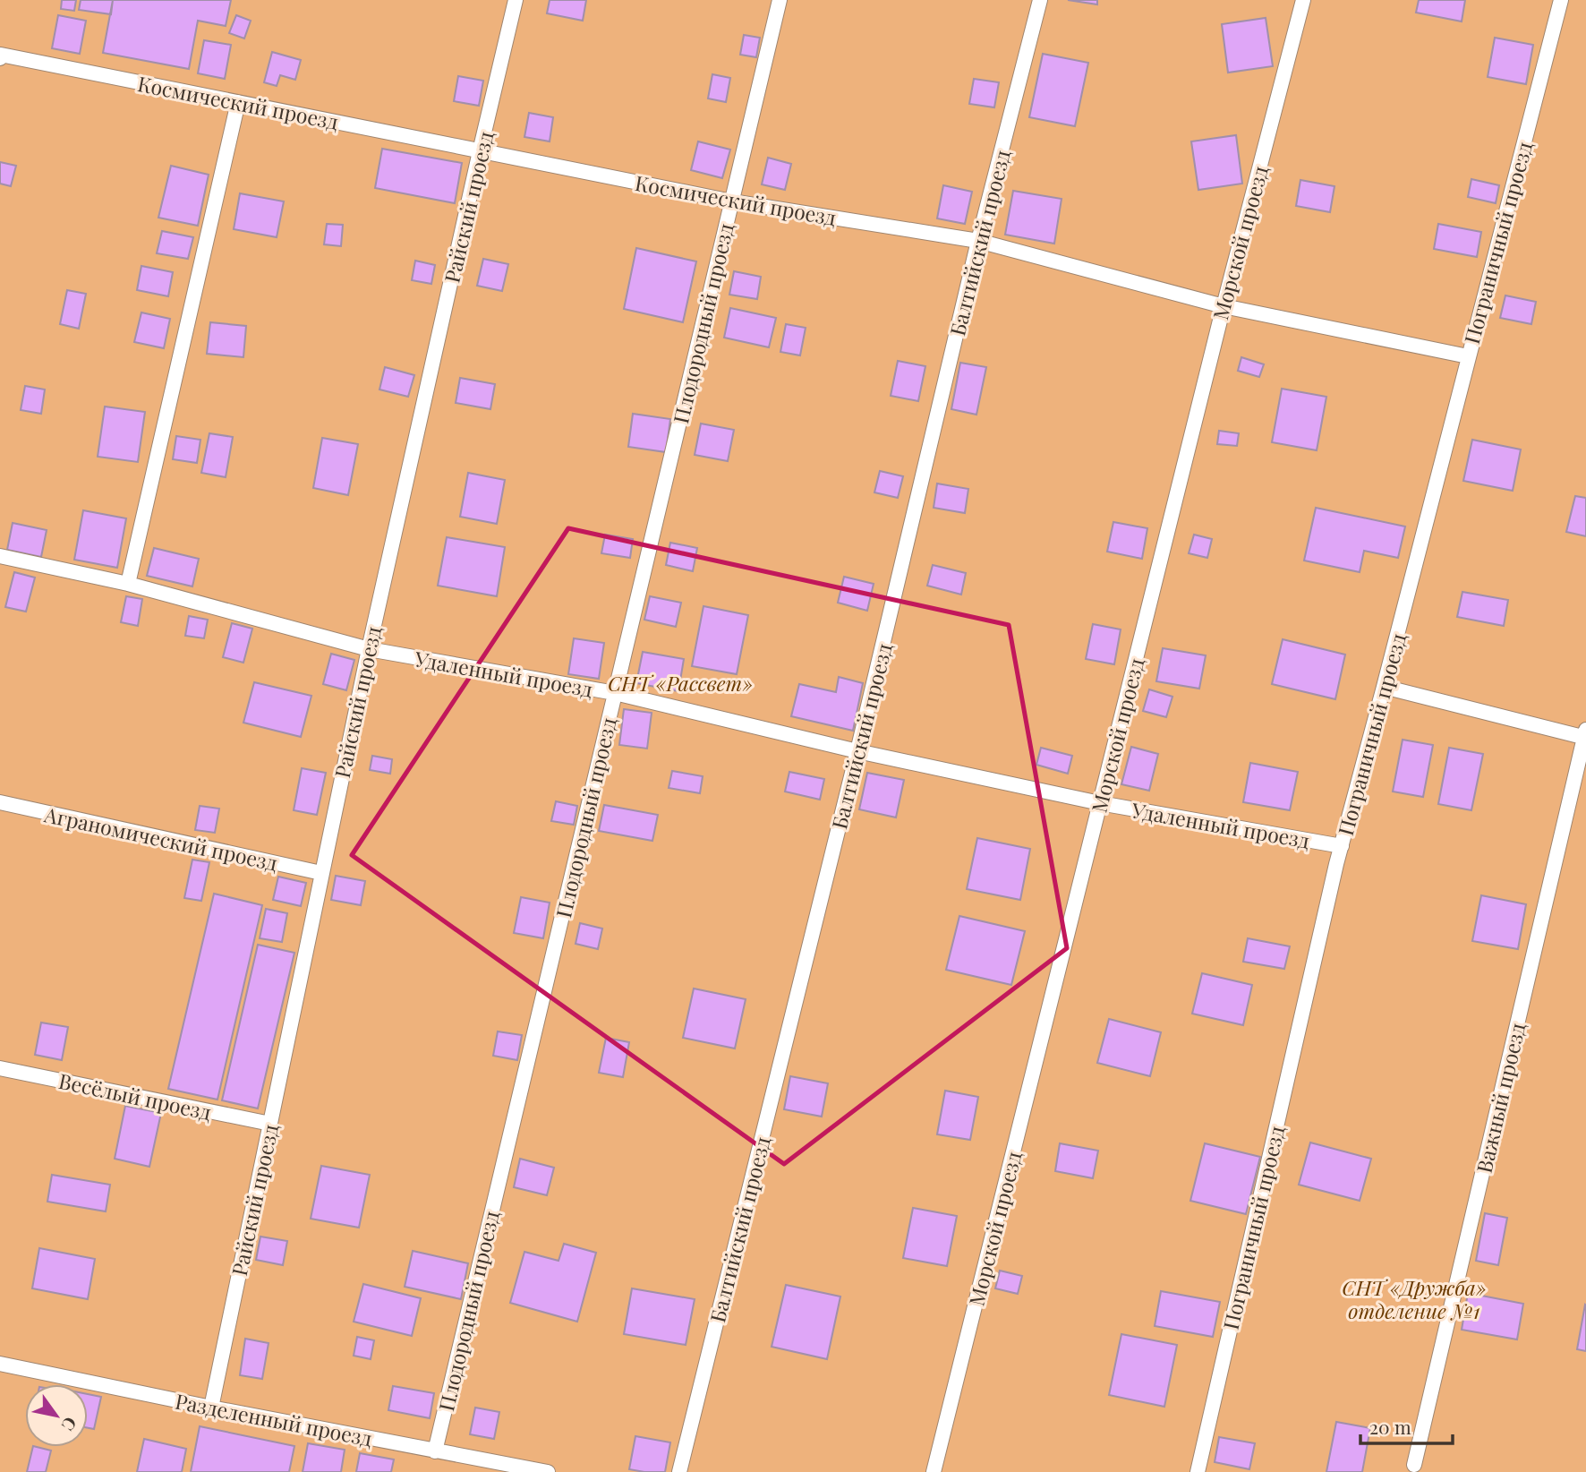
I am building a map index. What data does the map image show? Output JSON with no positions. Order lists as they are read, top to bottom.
{
  "streets": {
    "lane": [
      "Космический проезд",
      "Райский проезд",
      "Балтийский проезд",
      "Морской проезд",
      "Пограничный проезд",
      "Плодородный проезд",
      "Удаленный проезд",
      "Аграномический проезд",
      "Весёлый проезд",
      "Важный проезд",
      "Разделенный проезд"
    ]
  },
  "crossings": [
    ["Космический проезд", "Райский проезд"],
    ["Космический проезд", "Балтийский проезд"],
    ["Космический проезд", "Морской проезд"],
    ["Космический проезд", "Пограничный проезд"],
    ["Космический проезд", "Плодородный проезд"],
    ["Райский проезд", "Удаленный проезд"],
    ["Райский проезд", "Аграномический проезд"],
    ["Райский проезд", "Весёлый проезд"],
    ["Райский проезд", "Разделенный проезд"],
    ["Балтийский проезд", "Удаленный проезд"],
    ["Морской проезд", "Удаленный проезд"],
    ["Пограничный проезд", "Удаленный проезд"],
    ["Плодородный проезд", "Удаленный проезд"],
    ["Плодородный проезд", "Разделенный проезд"]
  ],
  "parks": ["СНТ «Рассвет»", "СНТ «Дружба» отделение №1"],
  "scale_bar": "20 m",
  "north": "bottom right"
}
